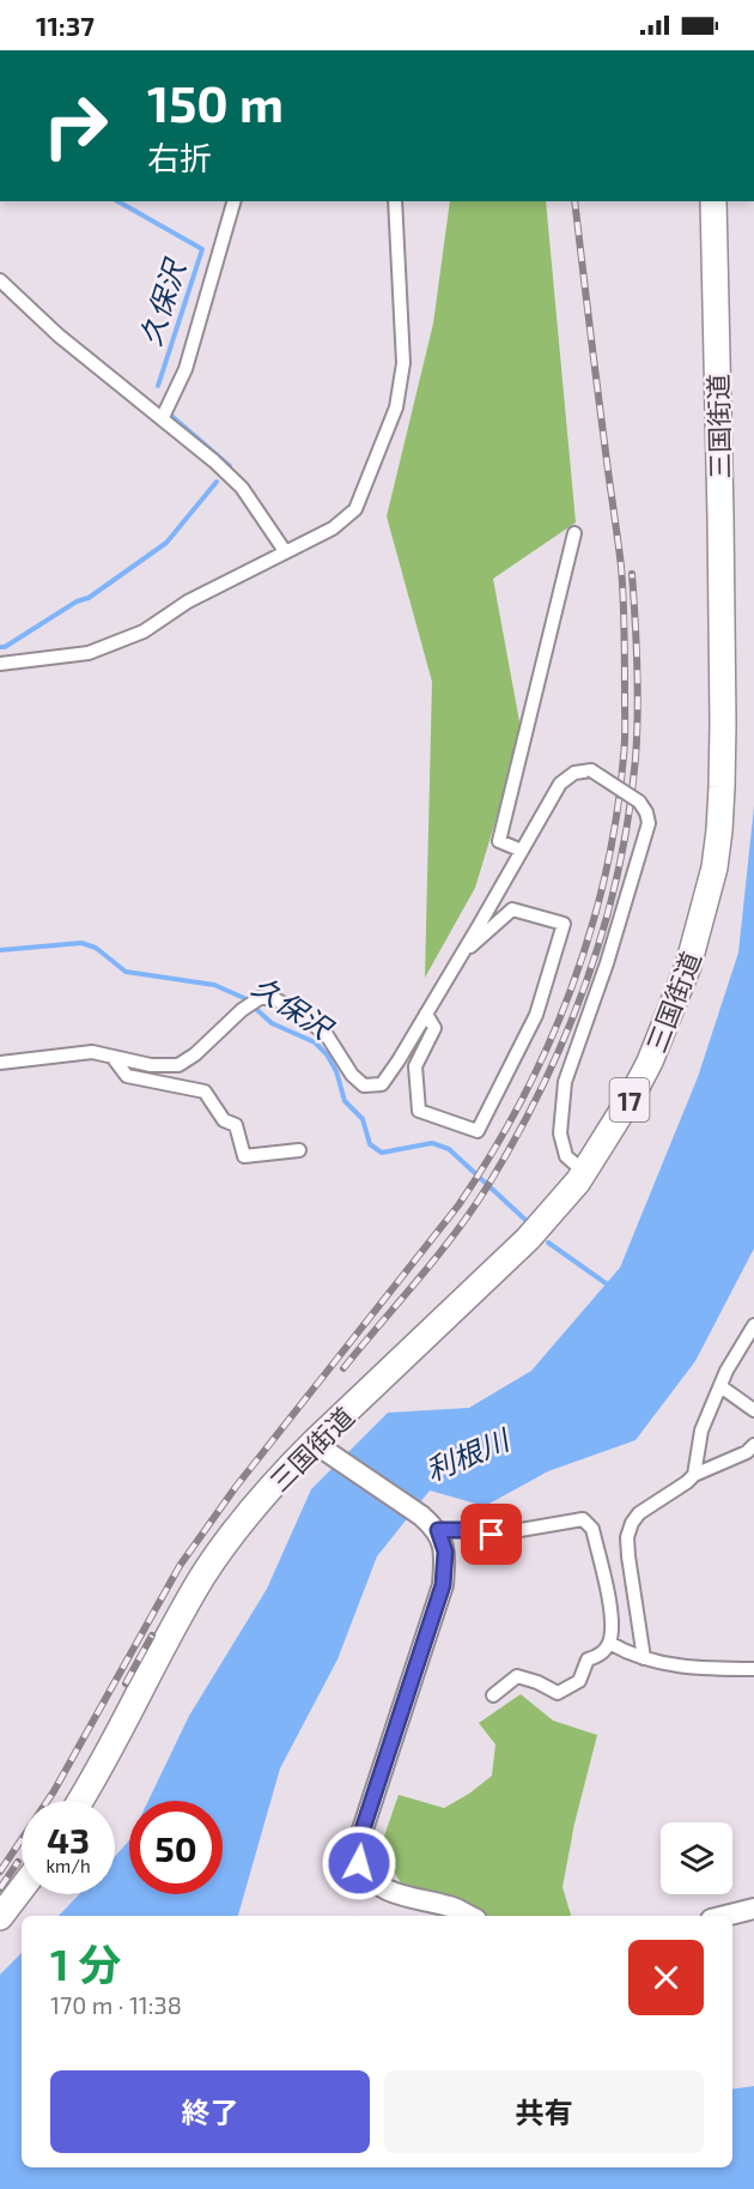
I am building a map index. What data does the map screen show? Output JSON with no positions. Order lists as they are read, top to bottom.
{
  "streets": {
    "highway": ["三国街道", "17"]
  },
  "water": ["久保沢", "利根川"],
  "page": {
    "status": "11:37",
    "turn": ["150 m", "右折"],
    "speed": "43 km/h",
    "limit": "50",
    "heading": ["1 分", "170 m · 11:38"],
    "buttons": ["終了", "共有"]
  }
}
